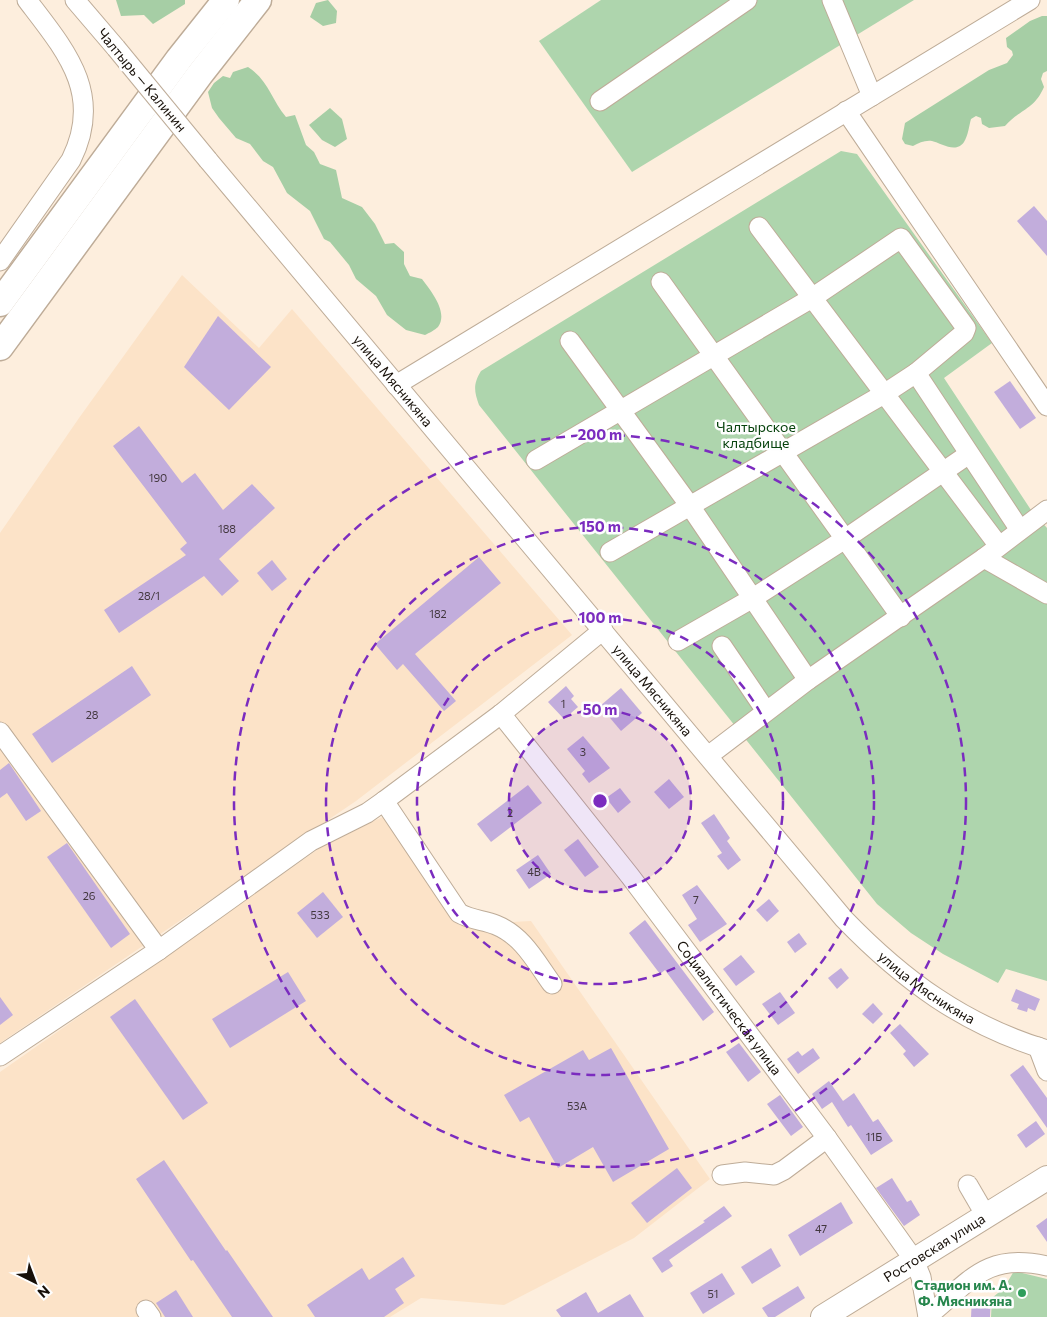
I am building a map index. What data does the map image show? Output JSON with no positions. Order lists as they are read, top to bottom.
{
  "streets": {
    "main road": ["Ростовская улица"],
    "street": ["Чалтырь — Калинин", "улица Мясникяна", "Социалистическая улица"]
  },
  "crossings": [
    ["Чалтырь — Калинин", "улица Мясникяна"],
    ["Социалистическая улица", "Ростовская улица"]
  ],
  "parks": ["Чалтырское кладбище"],
  "places": ["Стадион им. А. Ф. Мясникяна"],
  "house_numbers": [
    "190",
    "188",
    "28/1",
    "182",
    "1",
    "28",
    "3",
    "2",
    "4В",
    "26",
    "7",
    "53З",
    "53А",
    "11Б",
    "47",
    "51"
  ],
  "north": "bottom right",
  "rings": [
    "200 m",
    "150 m",
    "100 m",
    "50 m"
  ]
}
